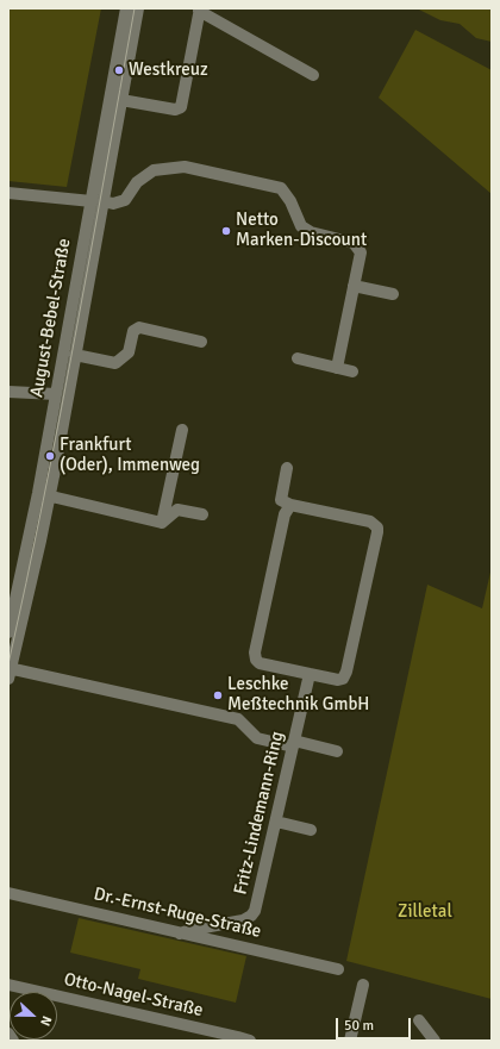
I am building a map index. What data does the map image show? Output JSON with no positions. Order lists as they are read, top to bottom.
{
  "streets": {
    "street": [
      "August-Bebel-Straße",
      "Fritz-Lindemann-Ring",
      "Dr.-Ernst-Ruge-Straße",
      "Otto-Nagel-Straße"
    ]
  },
  "crossings": [
    ["Fritz-Lindemann-Ring", "Dr.-Ernst-Ruge-Straße"]
  ],
  "parks": ["Zilletal"],
  "places": [
    "Westkreuz",
    "Netto Marken-Discount",
    "Frankfurt (Oder), Immenweg",
    "Leschke Meßtechnik GmbH"
  ],
  "scale_bar": "50 m",
  "north": "right"
}
